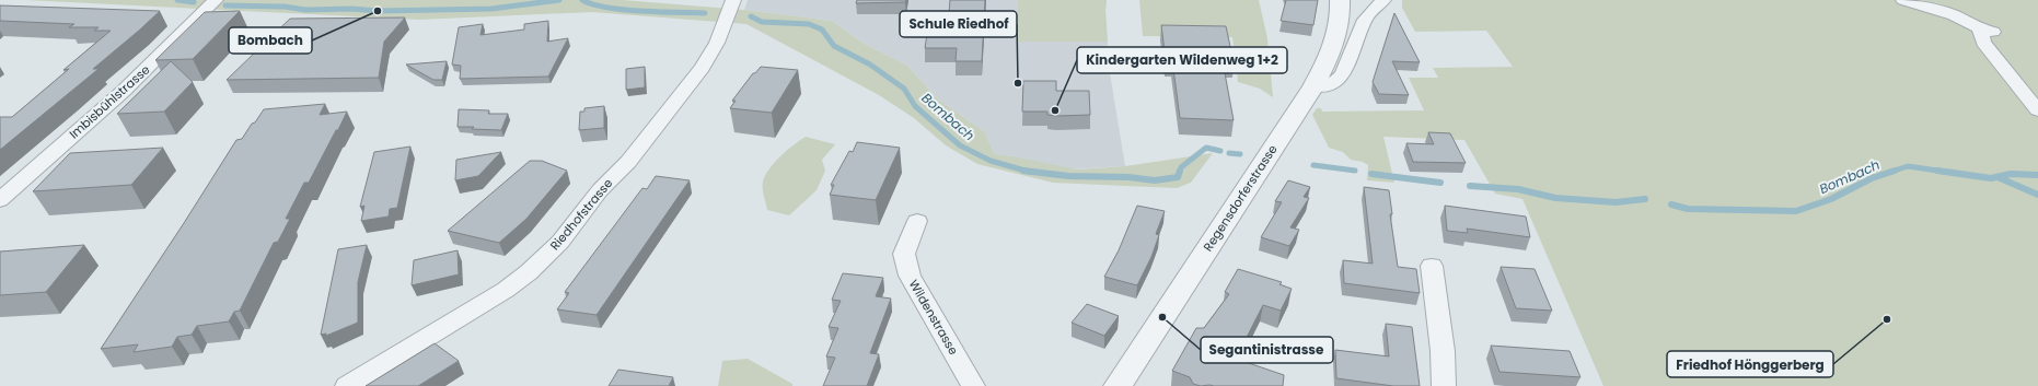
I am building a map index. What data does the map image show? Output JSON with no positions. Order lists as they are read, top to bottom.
{
  "streets": {
    "street": [
      "Imbisbühlstrasse",
      "Regensdorferstrasse",
      "Riedhofstrasse",
      "Wildenstrasse"
    ]
  },
  "water": ["Bombach"],
  "places": [
    "Bombach",
    "Schule Riedhof",
    "Kindergarten Wildenweg 1+2",
    "Segantinistrasse",
    "Friedhof Hönggerberg"
  ]
}
